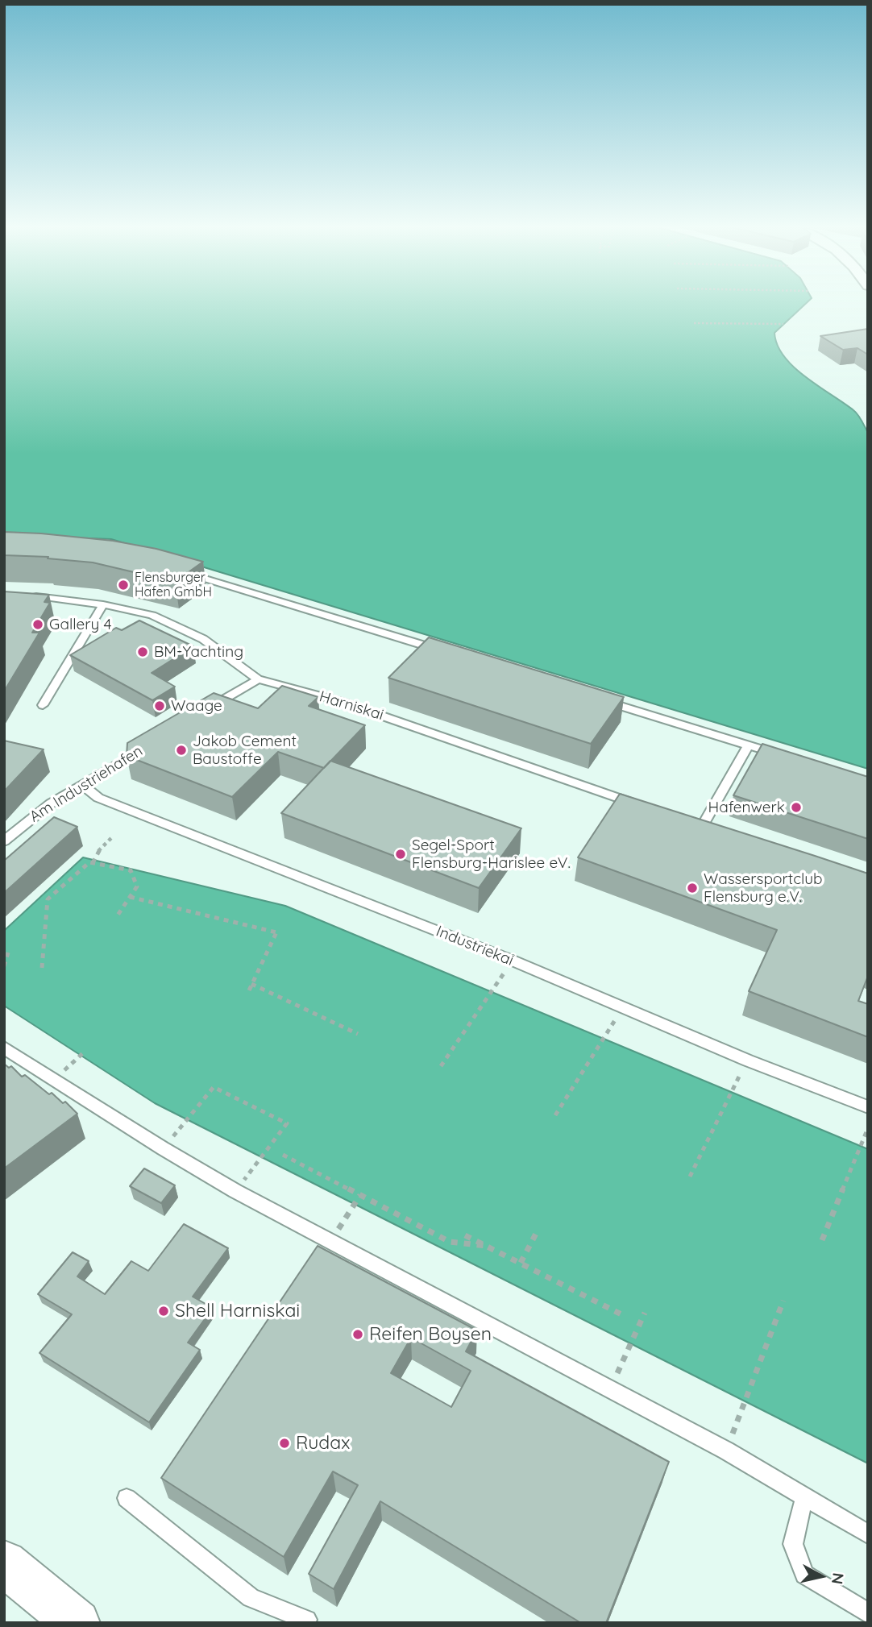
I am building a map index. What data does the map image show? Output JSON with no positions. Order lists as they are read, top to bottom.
{
  "streets": {
    "lane": ["Harniskai", "Am Industriehafen", "Industriekai"]
  },
  "crossings": [
    ["Am Industriehafen", "Industriekai"]
  ],
  "places": [
    "Flensburger Hafen GmbH",
    "Gallery 4",
    "BM-Yachting",
    "Waage",
    "Jakob Cement Baustoffe",
    "Hafenwerk",
    "Segel-Sport Flensburg-Harislee eV.",
    "Wassersportclub Flensburg e.V.",
    "Shell Harniskai",
    "Reifen Boysen",
    "Rudax"
  ],
  "north": "right"
}
